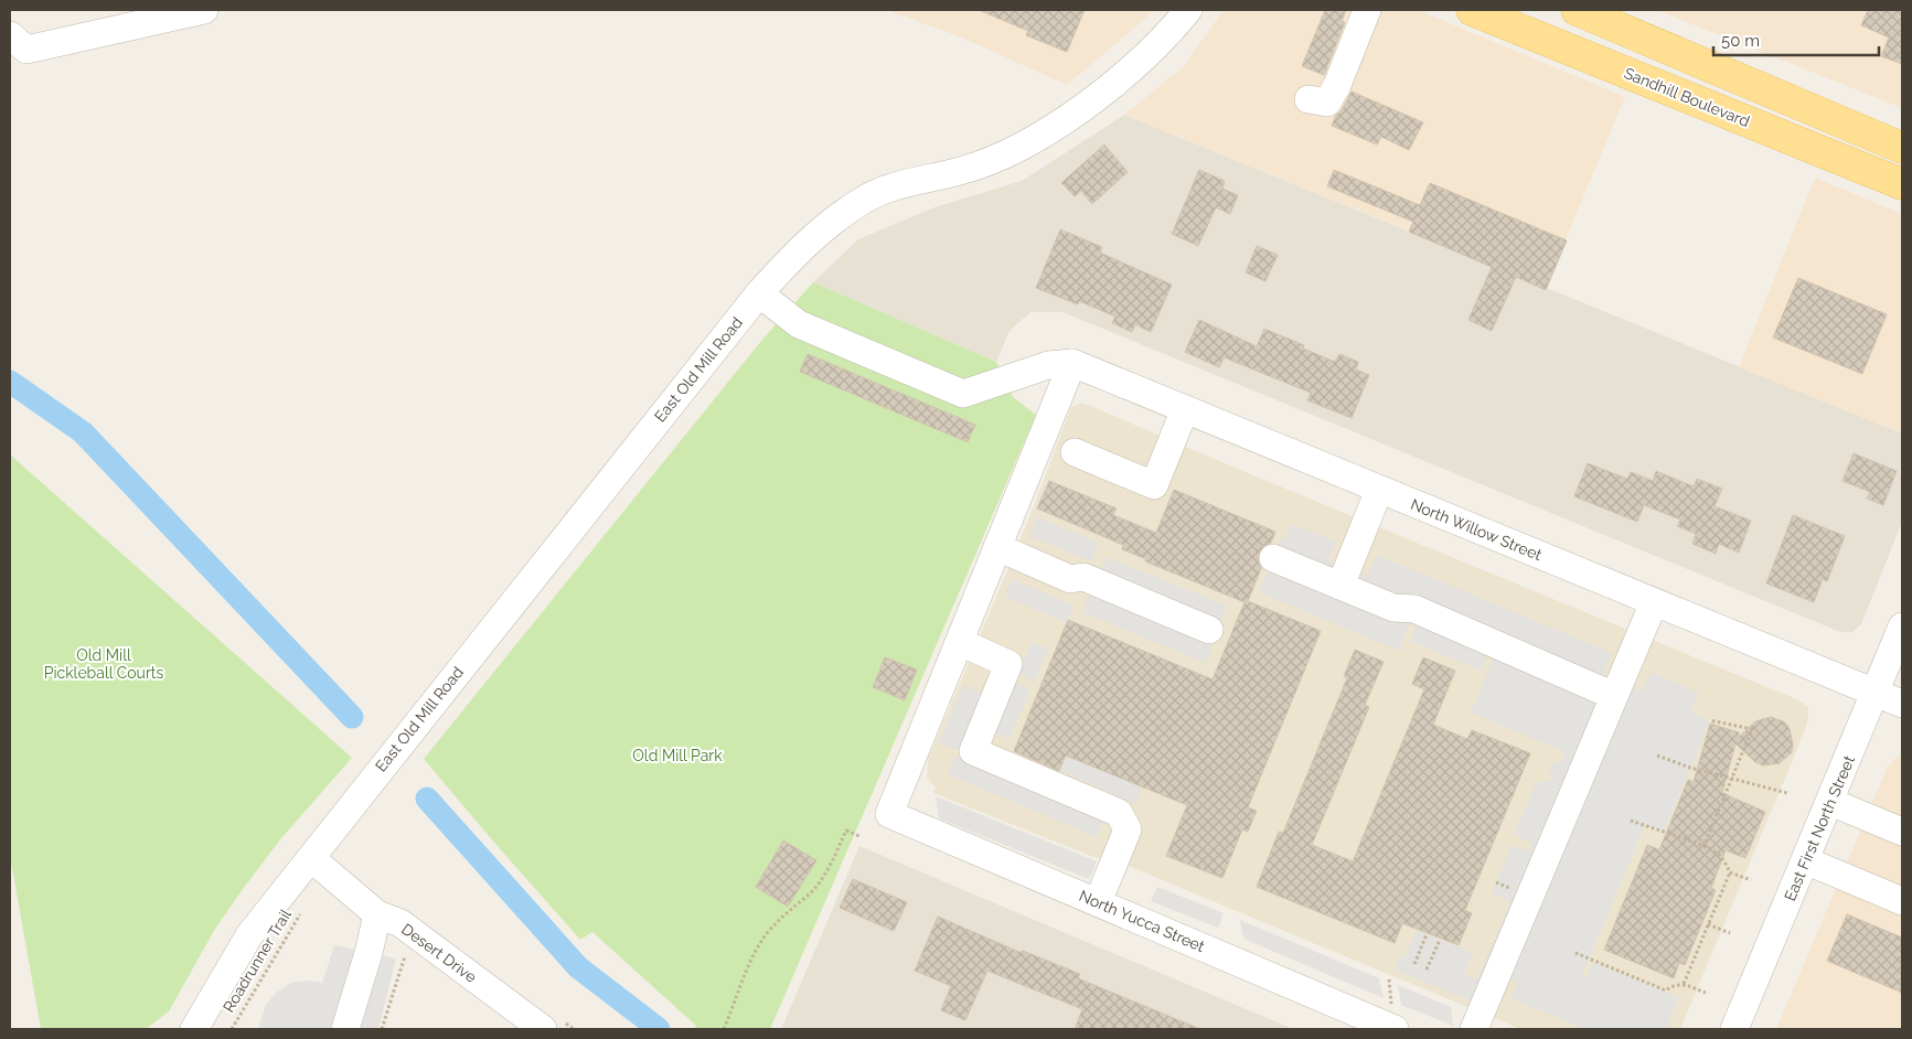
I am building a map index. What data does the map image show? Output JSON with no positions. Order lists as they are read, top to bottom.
{
  "streets": {
    "main road": ["Sandhill Boulevard"],
    "street": [
      "East Old Mill Road",
      "North Willow Street",
      "East First North Street",
      "North Yucca Street",
      "Desert Drive"
    ],
    "path": ["Roadrunner Trail"]
  },
  "crossings": [
    ["East Old Mill Road", "Desert Drive"],
    ["North Willow Street", "East First North Street"]
  ],
  "parks": ["Old Mill Pickleball Courts", "Old Mill Park"],
  "scale_bar": "50 m"
}
